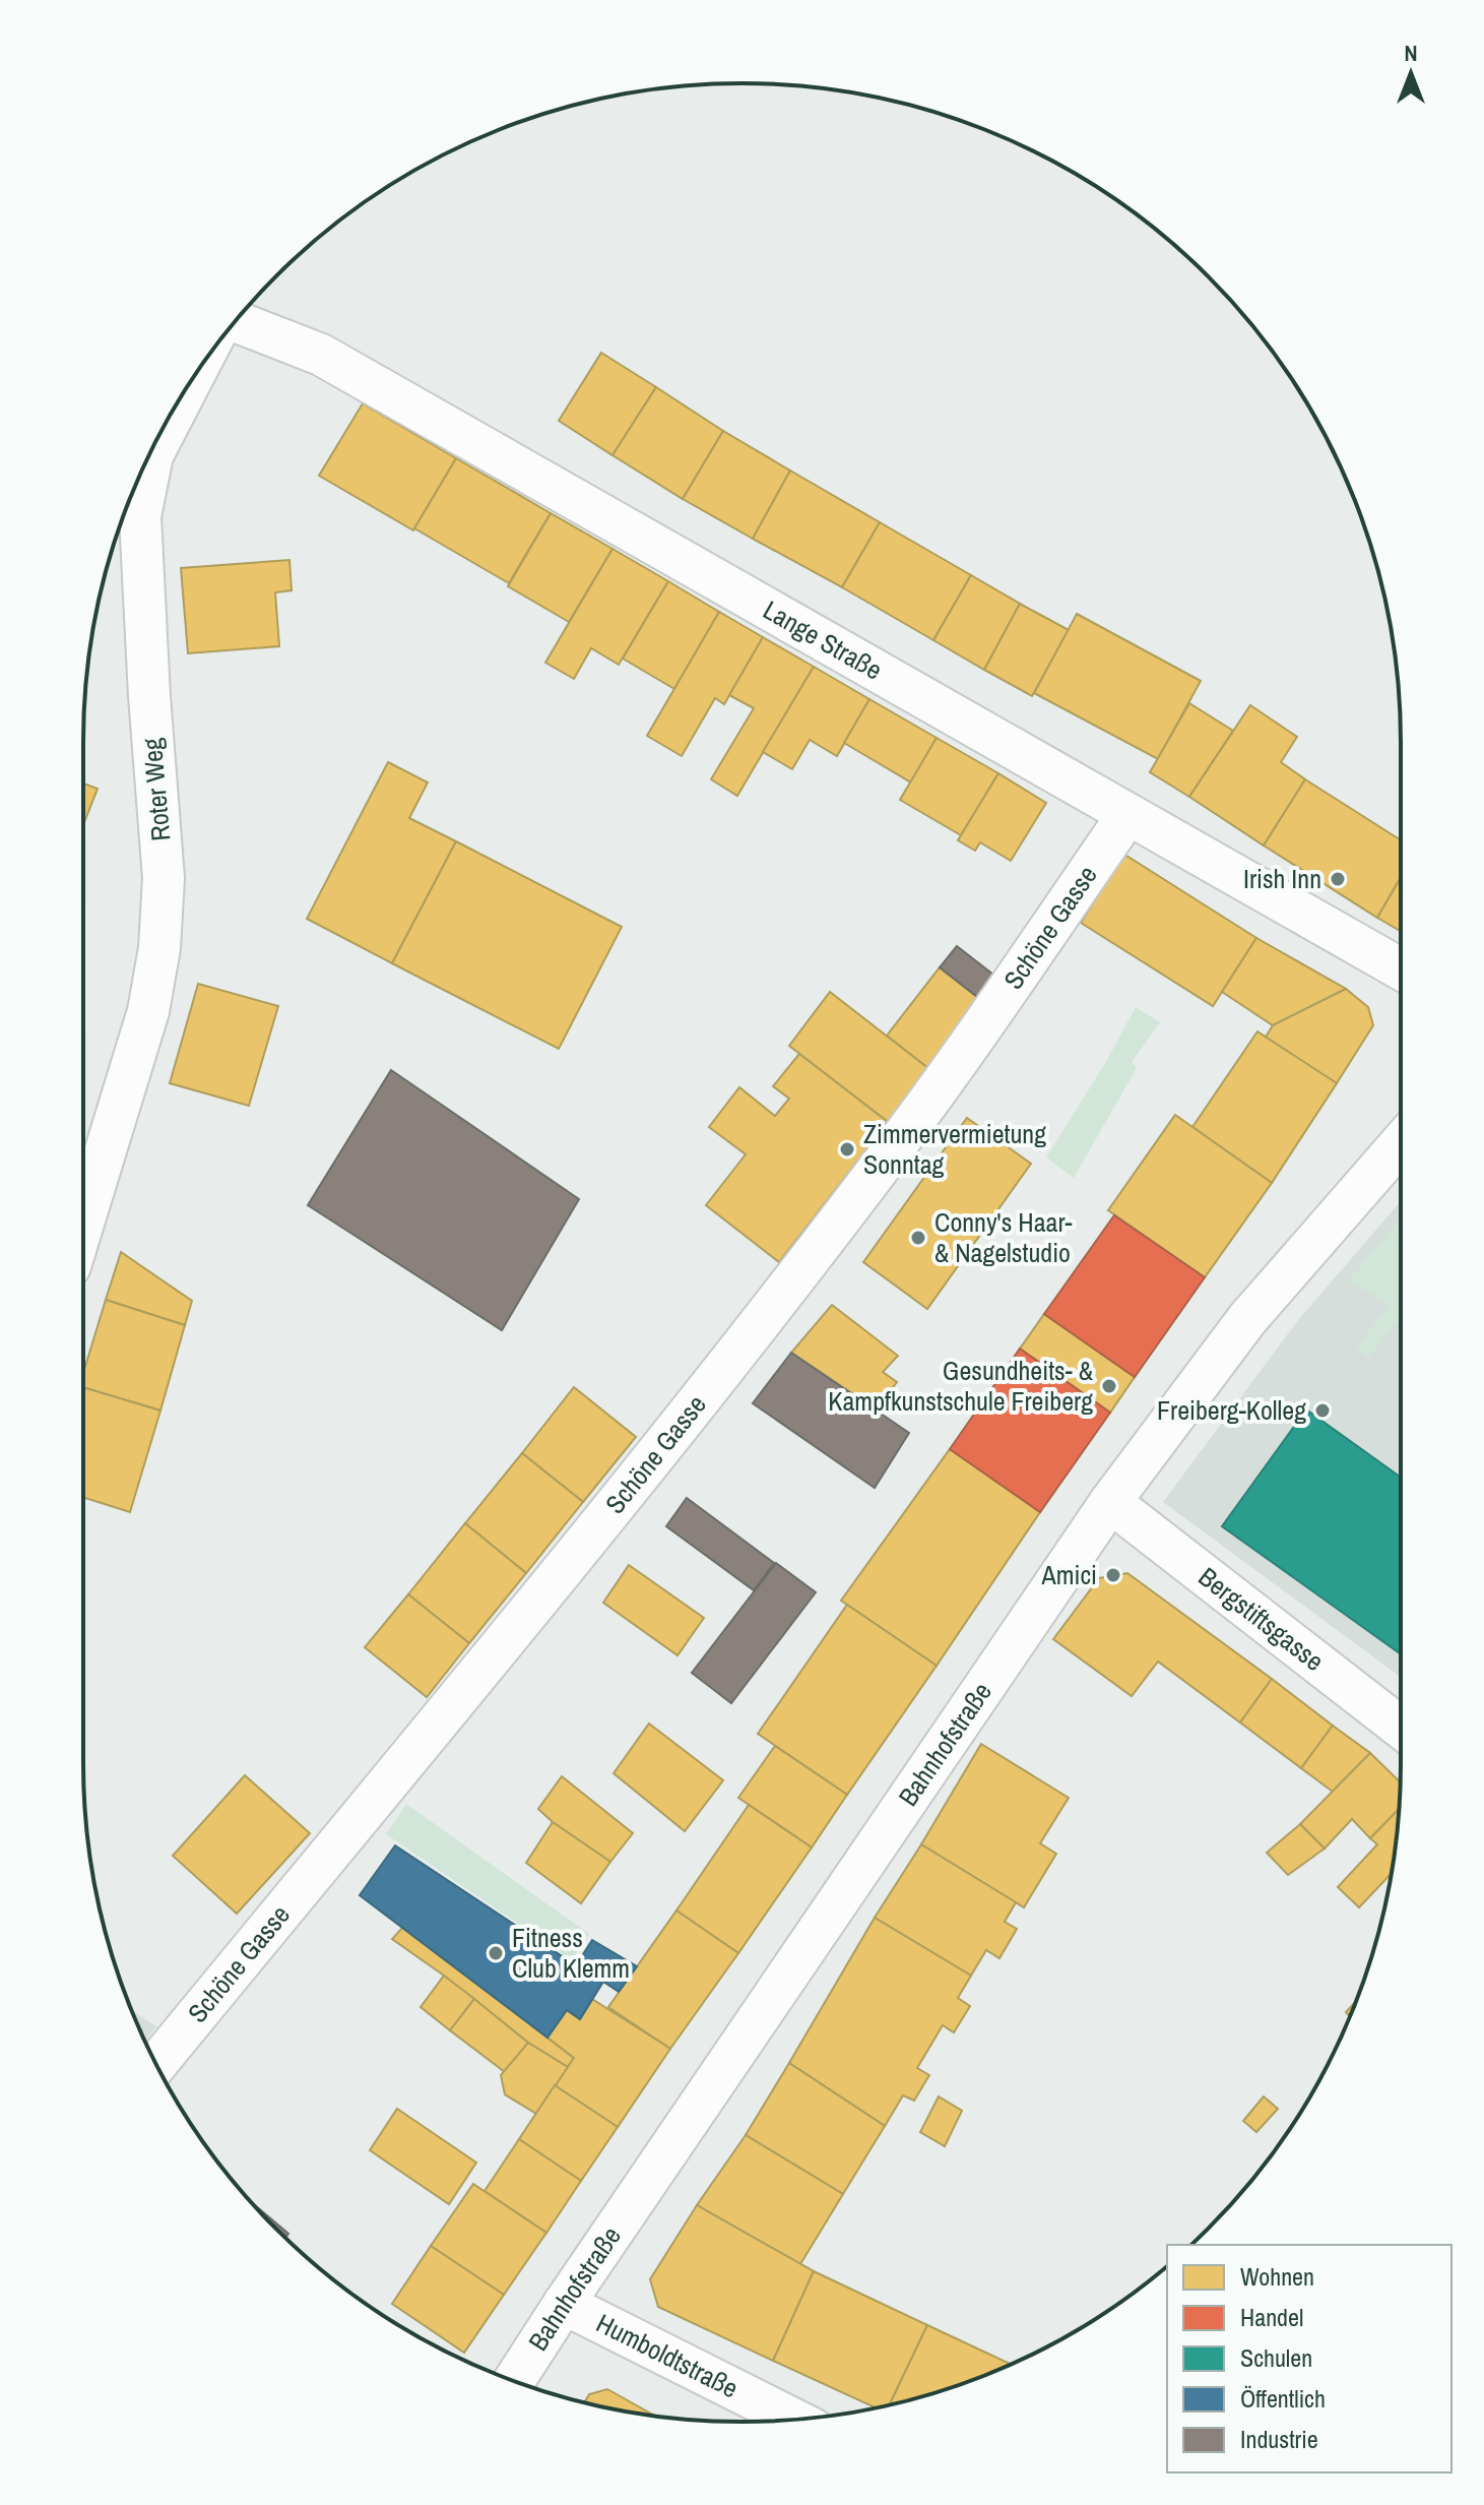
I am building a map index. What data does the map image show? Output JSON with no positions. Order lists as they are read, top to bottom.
{
  "streets": {
    "street": [
      "Lange Straße",
      "Roter Weg",
      "Schöne Gasse",
      "Bergstiftsgasse",
      "Bahnhofstraße",
      "Humboldtstraße"
    ]
  },
  "crossings": [
    ["Lange Straße", "Schöne Gasse"],
    ["Bergstiftsgasse", "Bahnhofstraße"],
    ["Bahnhofstraße", "Humboldtstraße"]
  ],
  "places": [
    "Irish Inn",
    "Zimmervermietung Sonntag",
    "Conny's Haar- & Nagelstudio",
    "Gesundheits- & Kampfkunstschule Freiberg",
    "Freiberg-Kolleg",
    "Amici",
    "Fitness Club Klemm"
  ],
  "legend": [
    "Wohnen",
    "Handel",
    "Schulen",
    "Öffentlich",
    "Industrie"
  ],
  "north": "top"
}
